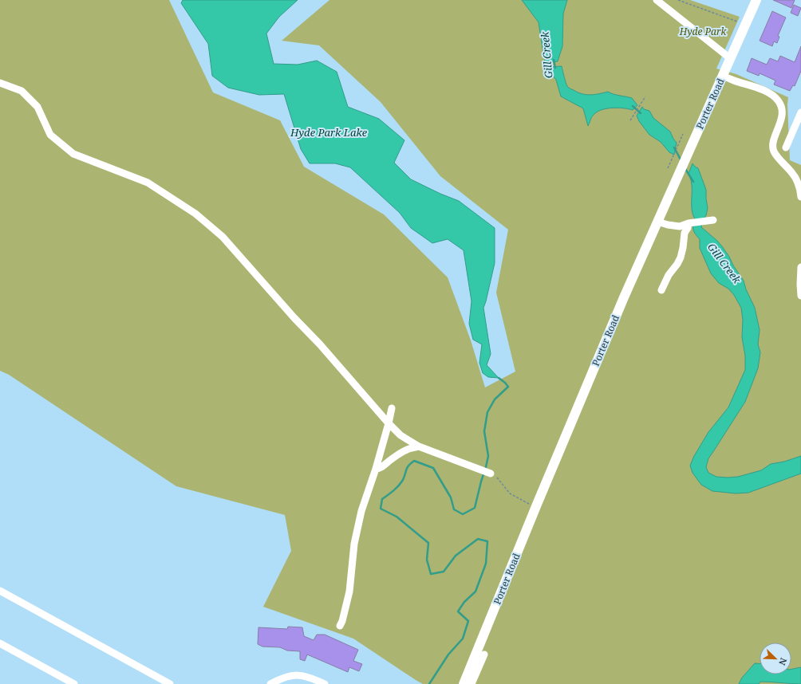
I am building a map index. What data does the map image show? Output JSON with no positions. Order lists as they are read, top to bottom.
{
  "streets": {
    "main road": ["Porter Road"]
  },
  "water": ["Gill Creek", "Hyde Park Lake"],
  "parks": ["Hyde Park"],
  "north": "bottom right"
}
